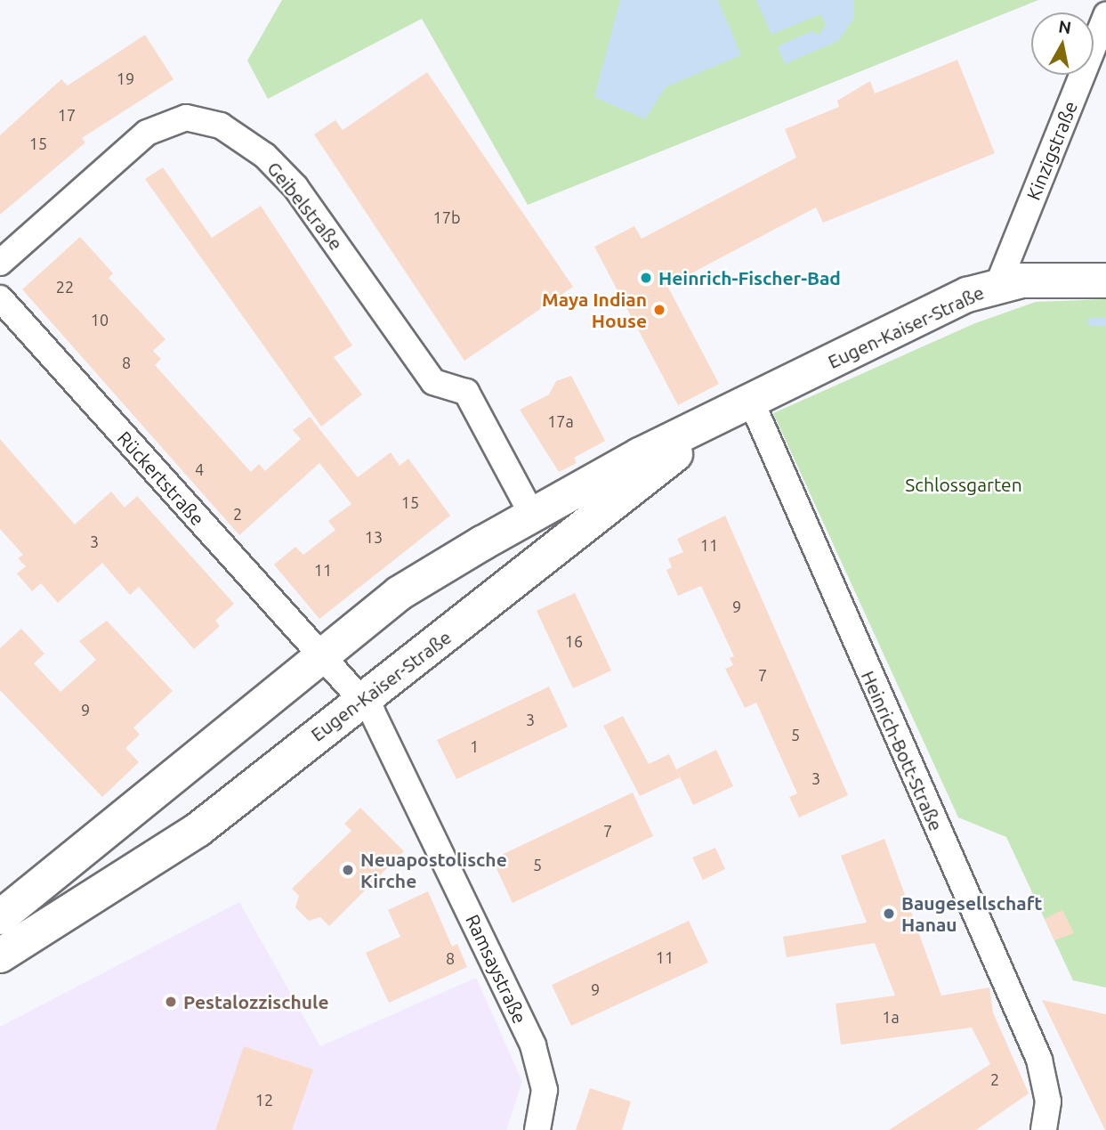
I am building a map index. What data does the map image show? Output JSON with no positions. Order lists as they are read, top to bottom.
{
  "streets": {
    "main road": ["Eugen-Kaiser-Straße"],
    "street": [
      "Kinzigstraße",
      "Geibelstraße",
      "Rückertstraße",
      "Heinrich-Bott-Straße",
      "Ramsaystraße"
    ]
  },
  "crossings": [
    ["Kinzigstraße", "Eugen-Kaiser-Straße"],
    ["Geibelstraße", "Eugen-Kaiser-Straße"],
    ["Eugen-Kaiser-Straße", "Rückertstraße"],
    ["Eugen-Kaiser-Straße", "Heinrich-Bott-Straße"],
    ["Eugen-Kaiser-Straße", "Ramsaystraße"],
    ["Rückertstraße", "Ramsaystraße"]
  ],
  "parks": ["Schlossgarten"],
  "places": [
    "Heinrich-Fischer-Bad",
    "Maya Indian House",
    "Neuapostolische Kirche",
    "Baugesellschaft Hanau",
    "Pestalozzischule"
  ],
  "house_numbers": [
    "19",
    "17",
    "15",
    "17b",
    "22",
    "10",
    "8",
    "17a",
    "4",
    "15",
    "2",
    "13",
    "3",
    "11",
    "11",
    "9",
    "16",
    "7",
    "9",
    "3",
    "5",
    "1",
    "3",
    "7",
    "5",
    "11",
    "8",
    "9",
    "1a",
    "2",
    "12"
  ],
  "north": "top"
}
